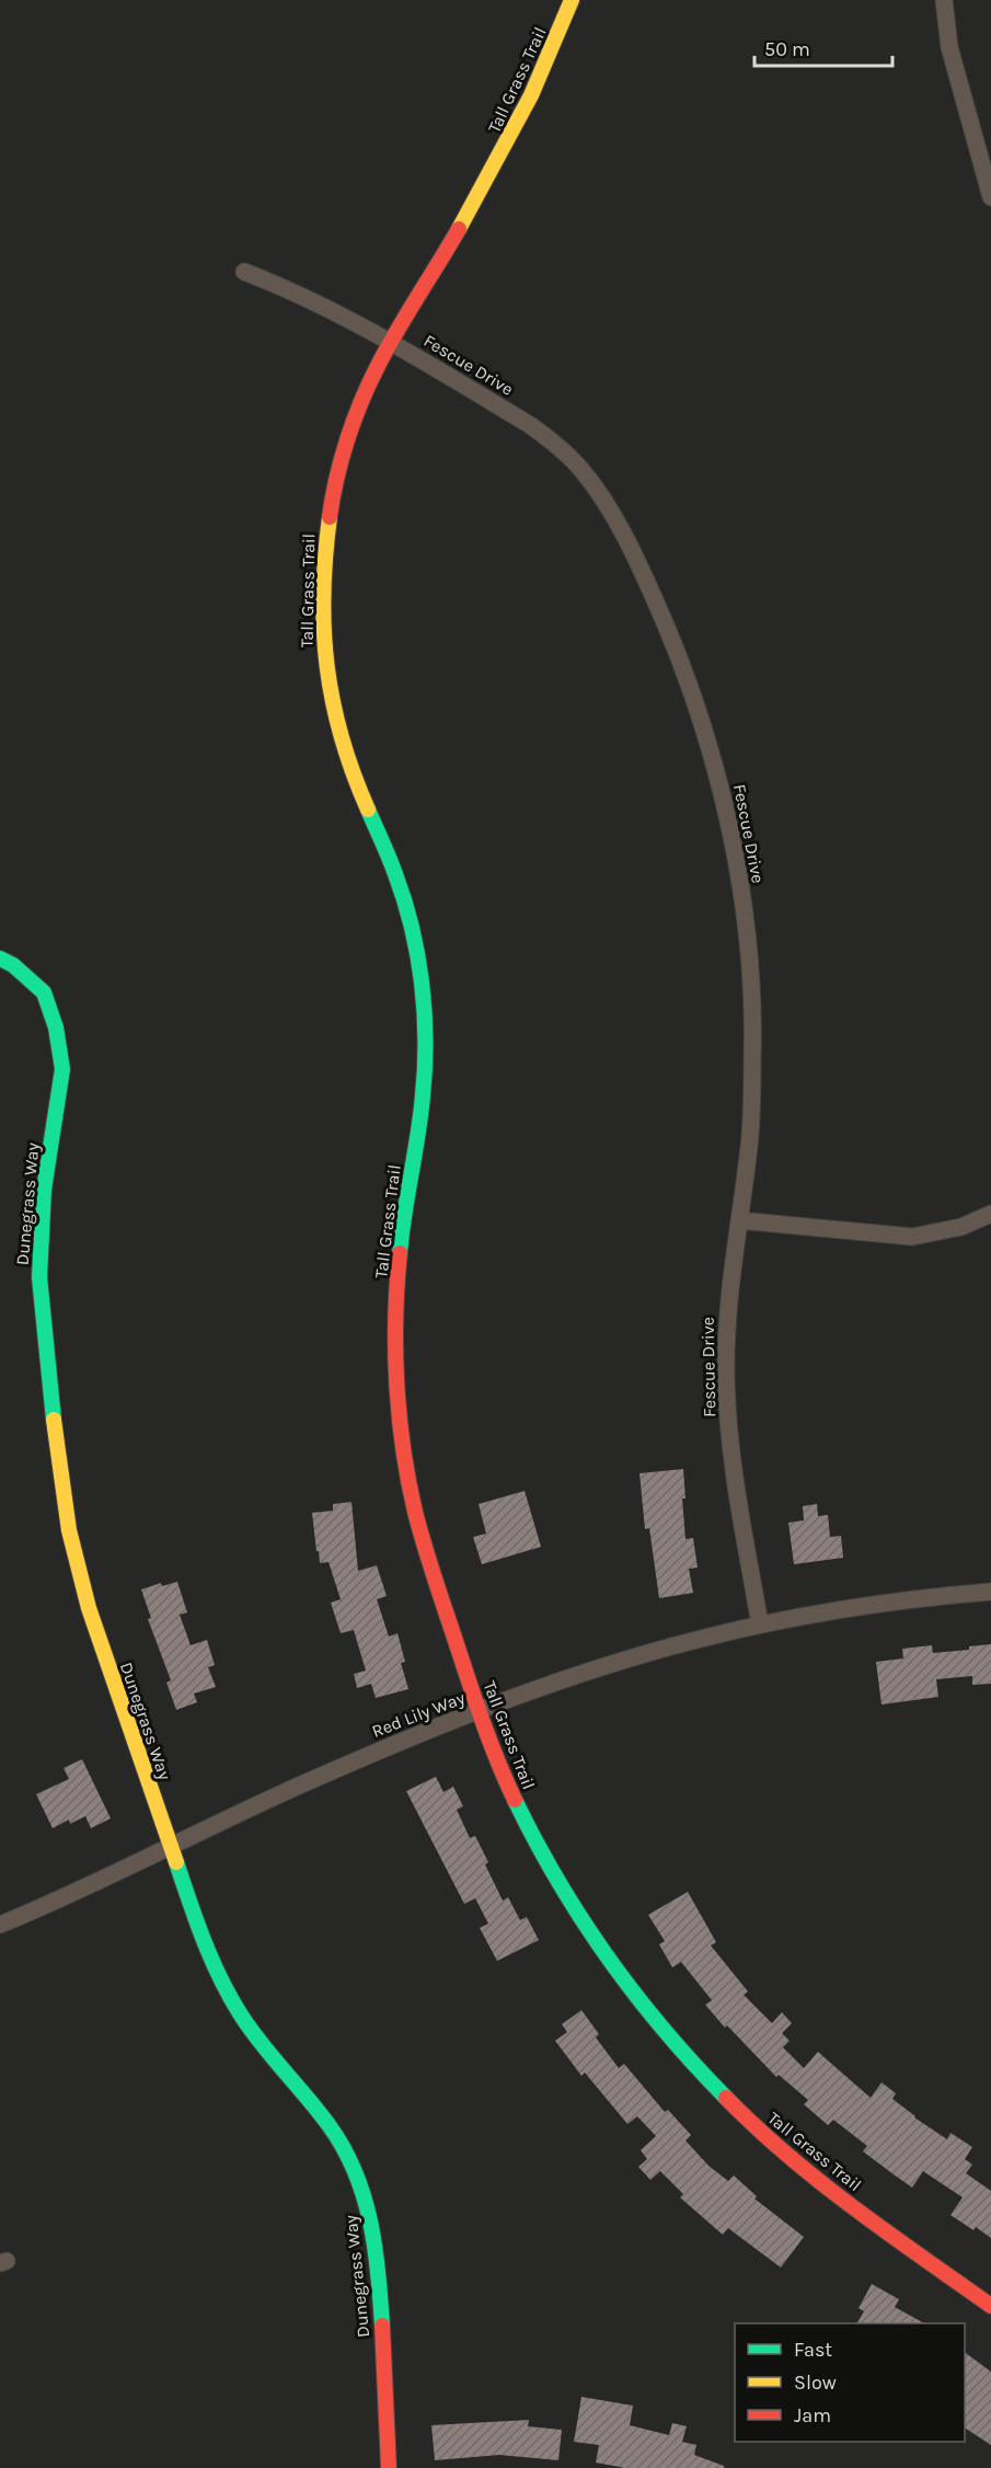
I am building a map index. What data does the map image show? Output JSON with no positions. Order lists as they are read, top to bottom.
{
  "streets": {
    "street": [
      "Tall Grass Trail",
      "Fescue Drive",
      "Dunegrass Way",
      "Red Lily Way"
    ]
  },
  "crossings": [
    ["Tall Grass Trail", "Fescue Drive"],
    ["Tall Grass Trail", "Red Lily Way"],
    ["Fescue Drive", "Red Lily Way"],
    ["Dunegrass Way", "Red Lily Way"]
  ],
  "legend": ["Fast", "Slow", "Jam"],
  "scale_bar": "50 m"
}
